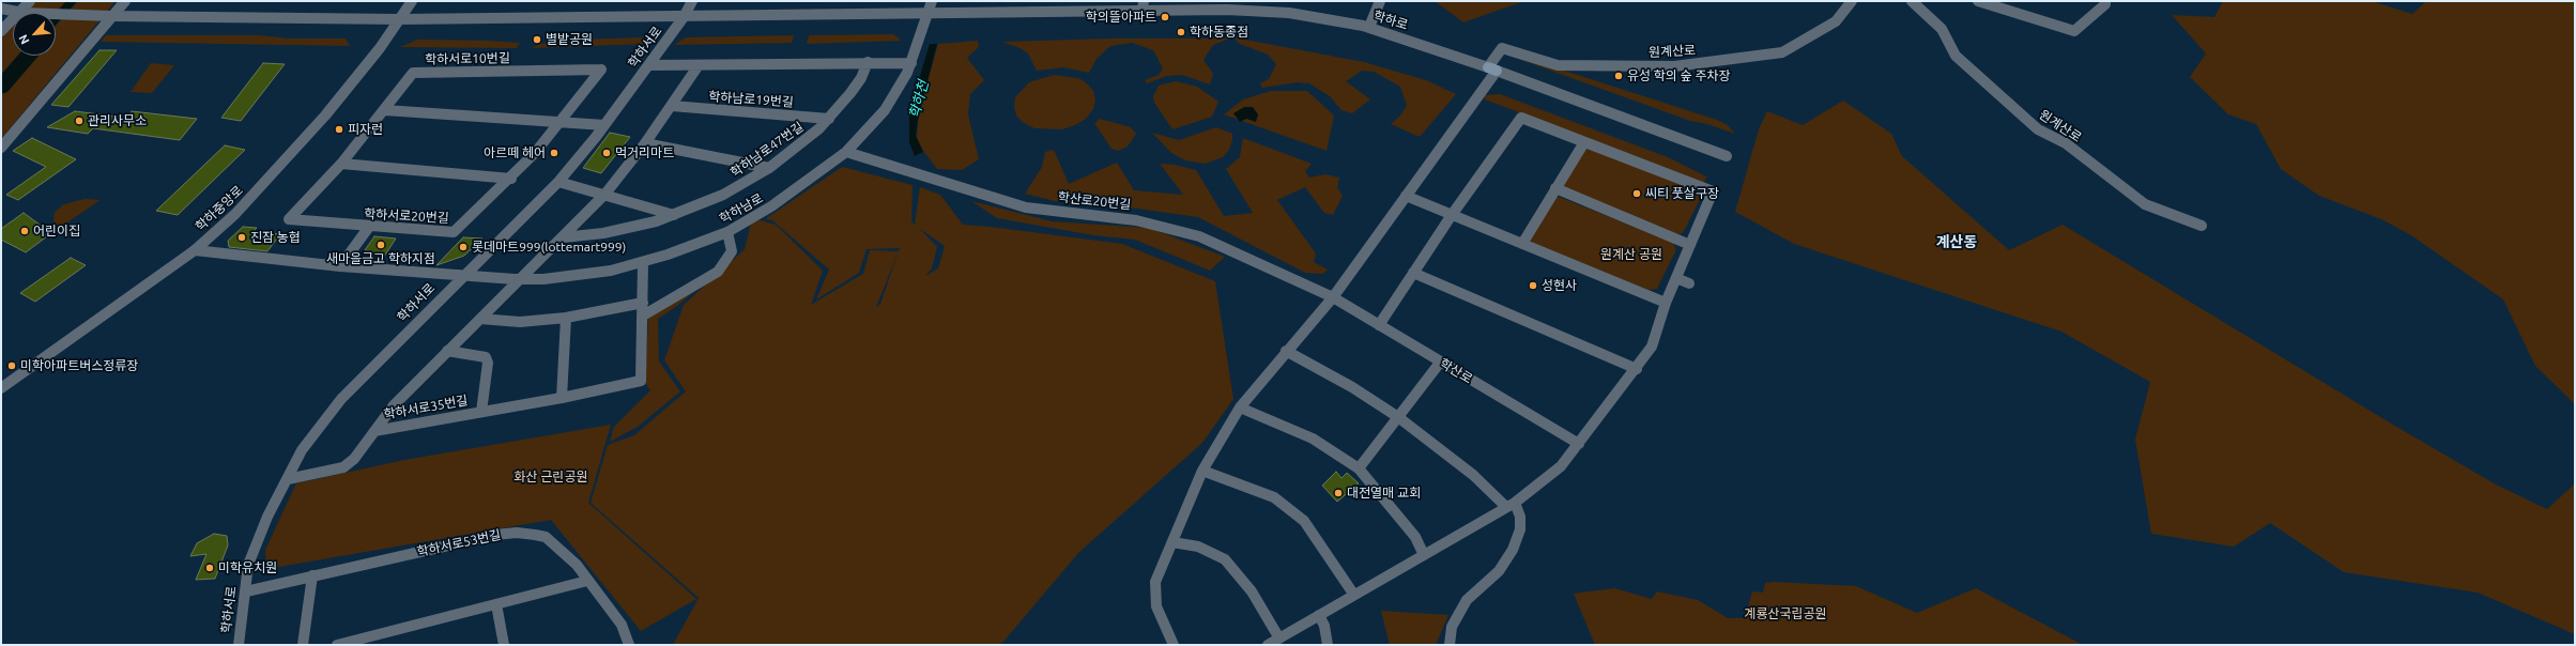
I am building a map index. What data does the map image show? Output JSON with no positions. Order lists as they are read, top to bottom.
{
  "streets": {
    "street": [
      "학하로",
      "학하서로",
      "원계산로",
      "학하서로10번길",
      "학하남로19번길",
      "학하남로47번길",
      "학산로20번길",
      "학하중앙로",
      "학하남로",
      "학하서로20번길",
      "학산로",
      "학하서로35번길",
      "학하서로53번길"
    ]
  },
  "crossings": [
    ["학하로", "학하서로"],
    ["학하로", "원계산로"],
    ["학하로", "학하중앙로"],
    ["학하로", "학하남로"],
    ["학하서로", "학하남로"],
    ["학하서로", "학하서로35번길"],
    ["학하서로", "학하서로53번길"],
    ["학하서로10번길", "학하서로20번길"],
    ["학하남로19번길", "학하남로47번길"],
    ["학산로20번길", "학하남로"],
    ["학산로20번길", "학산로"],
    ["학하중앙로", "학하남로"],
    ["학하남로", "학하서로35번길"]
  ],
  "districts": ["계산동"],
  "water": ["학하천"],
  "parks": ["원계산 공원", "화산 근린공원", "계룡산국립공원"],
  "places": [
    "학의뜰아파트",
    "학하동종점",
    "별밭공원",
    "유성 학의 숲 주차장",
    "관리사무소",
    "피자런",
    "아르떼 헤어",
    "먹거리마트",
    "씨티 풋살구장",
    "어린이집",
    "진잠 농협",
    "새마을금고 학하지점",
    "롯데마트999(lottemart999)",
    "성현사",
    "미학아파트버스정류장",
    "대전열매 교회",
    "미학유치원"
  ],
  "north": "bottom left"
}
